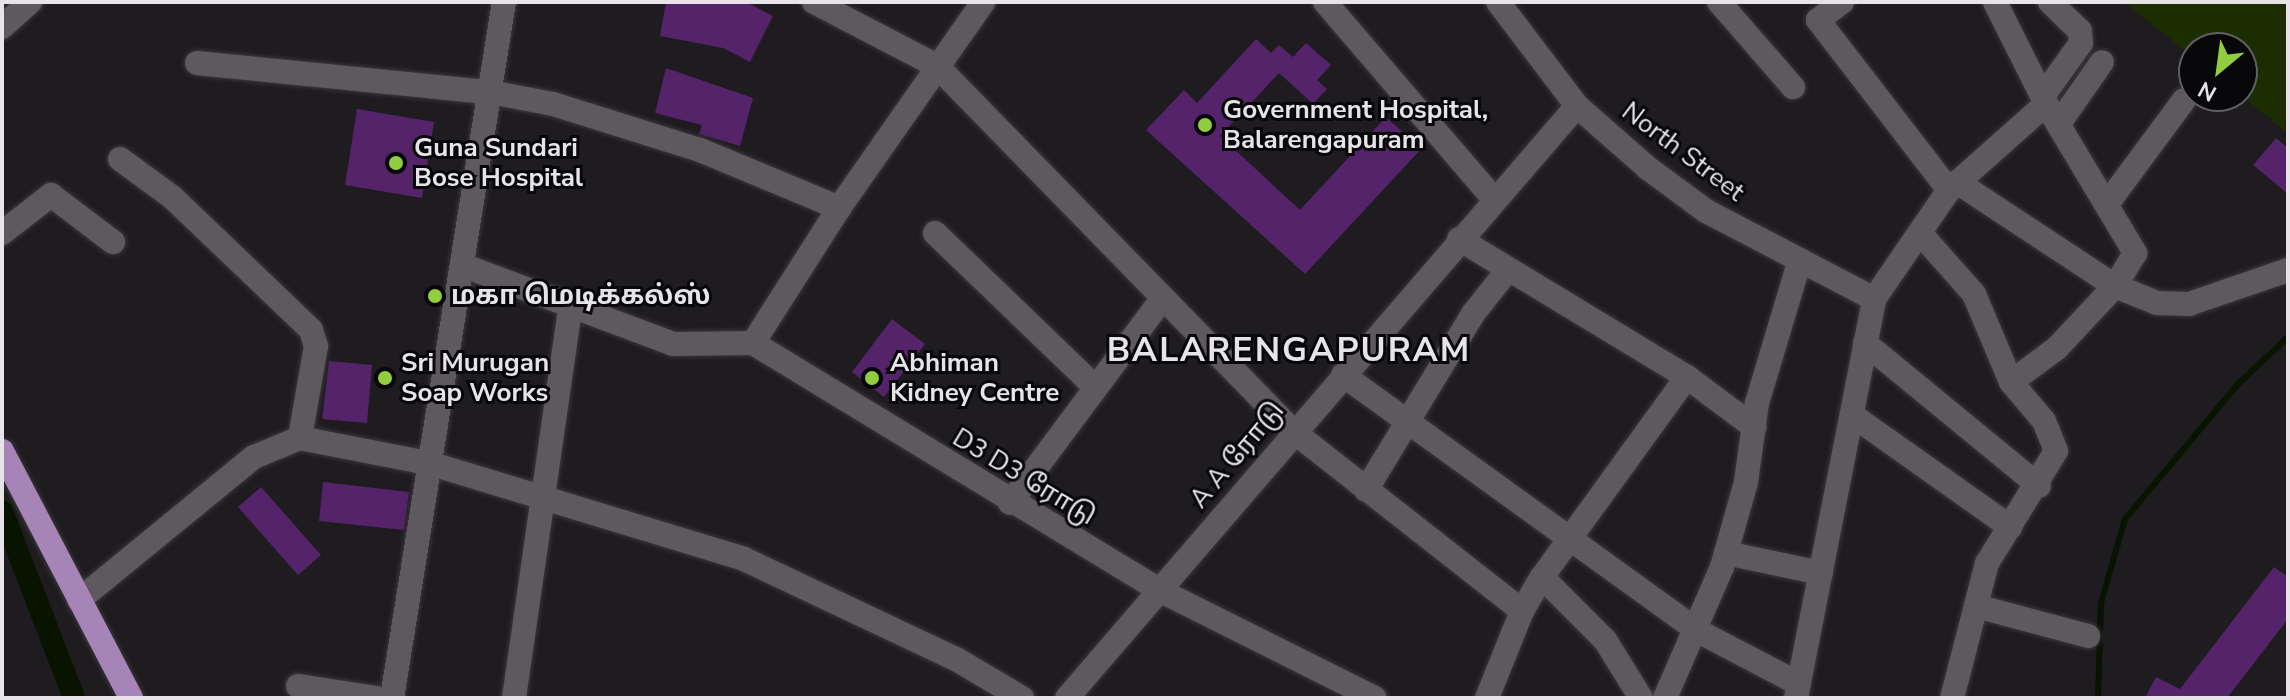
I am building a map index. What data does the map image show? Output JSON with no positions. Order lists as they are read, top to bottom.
{
  "streets": {
    "street": ["North Street", "A A ரோடு", "D3 D3 ரோடு"]
  },
  "crossings": [
    ["North Street", "A A ரோடு"],
    ["A A ரோடு", "D3 D3 ரோடு"]
  ],
  "districts": ["BALARENGAPURAM"],
  "places": [
    "Government Hospital, Balarengapuram",
    "Guna Sundari Bose Hospital",
    "மகா மெடிக்கல்ஸ்",
    "Sri Murugan Soap Works",
    "Abhiman Kidney Centre"
  ],
  "north": "bottom left"
}
